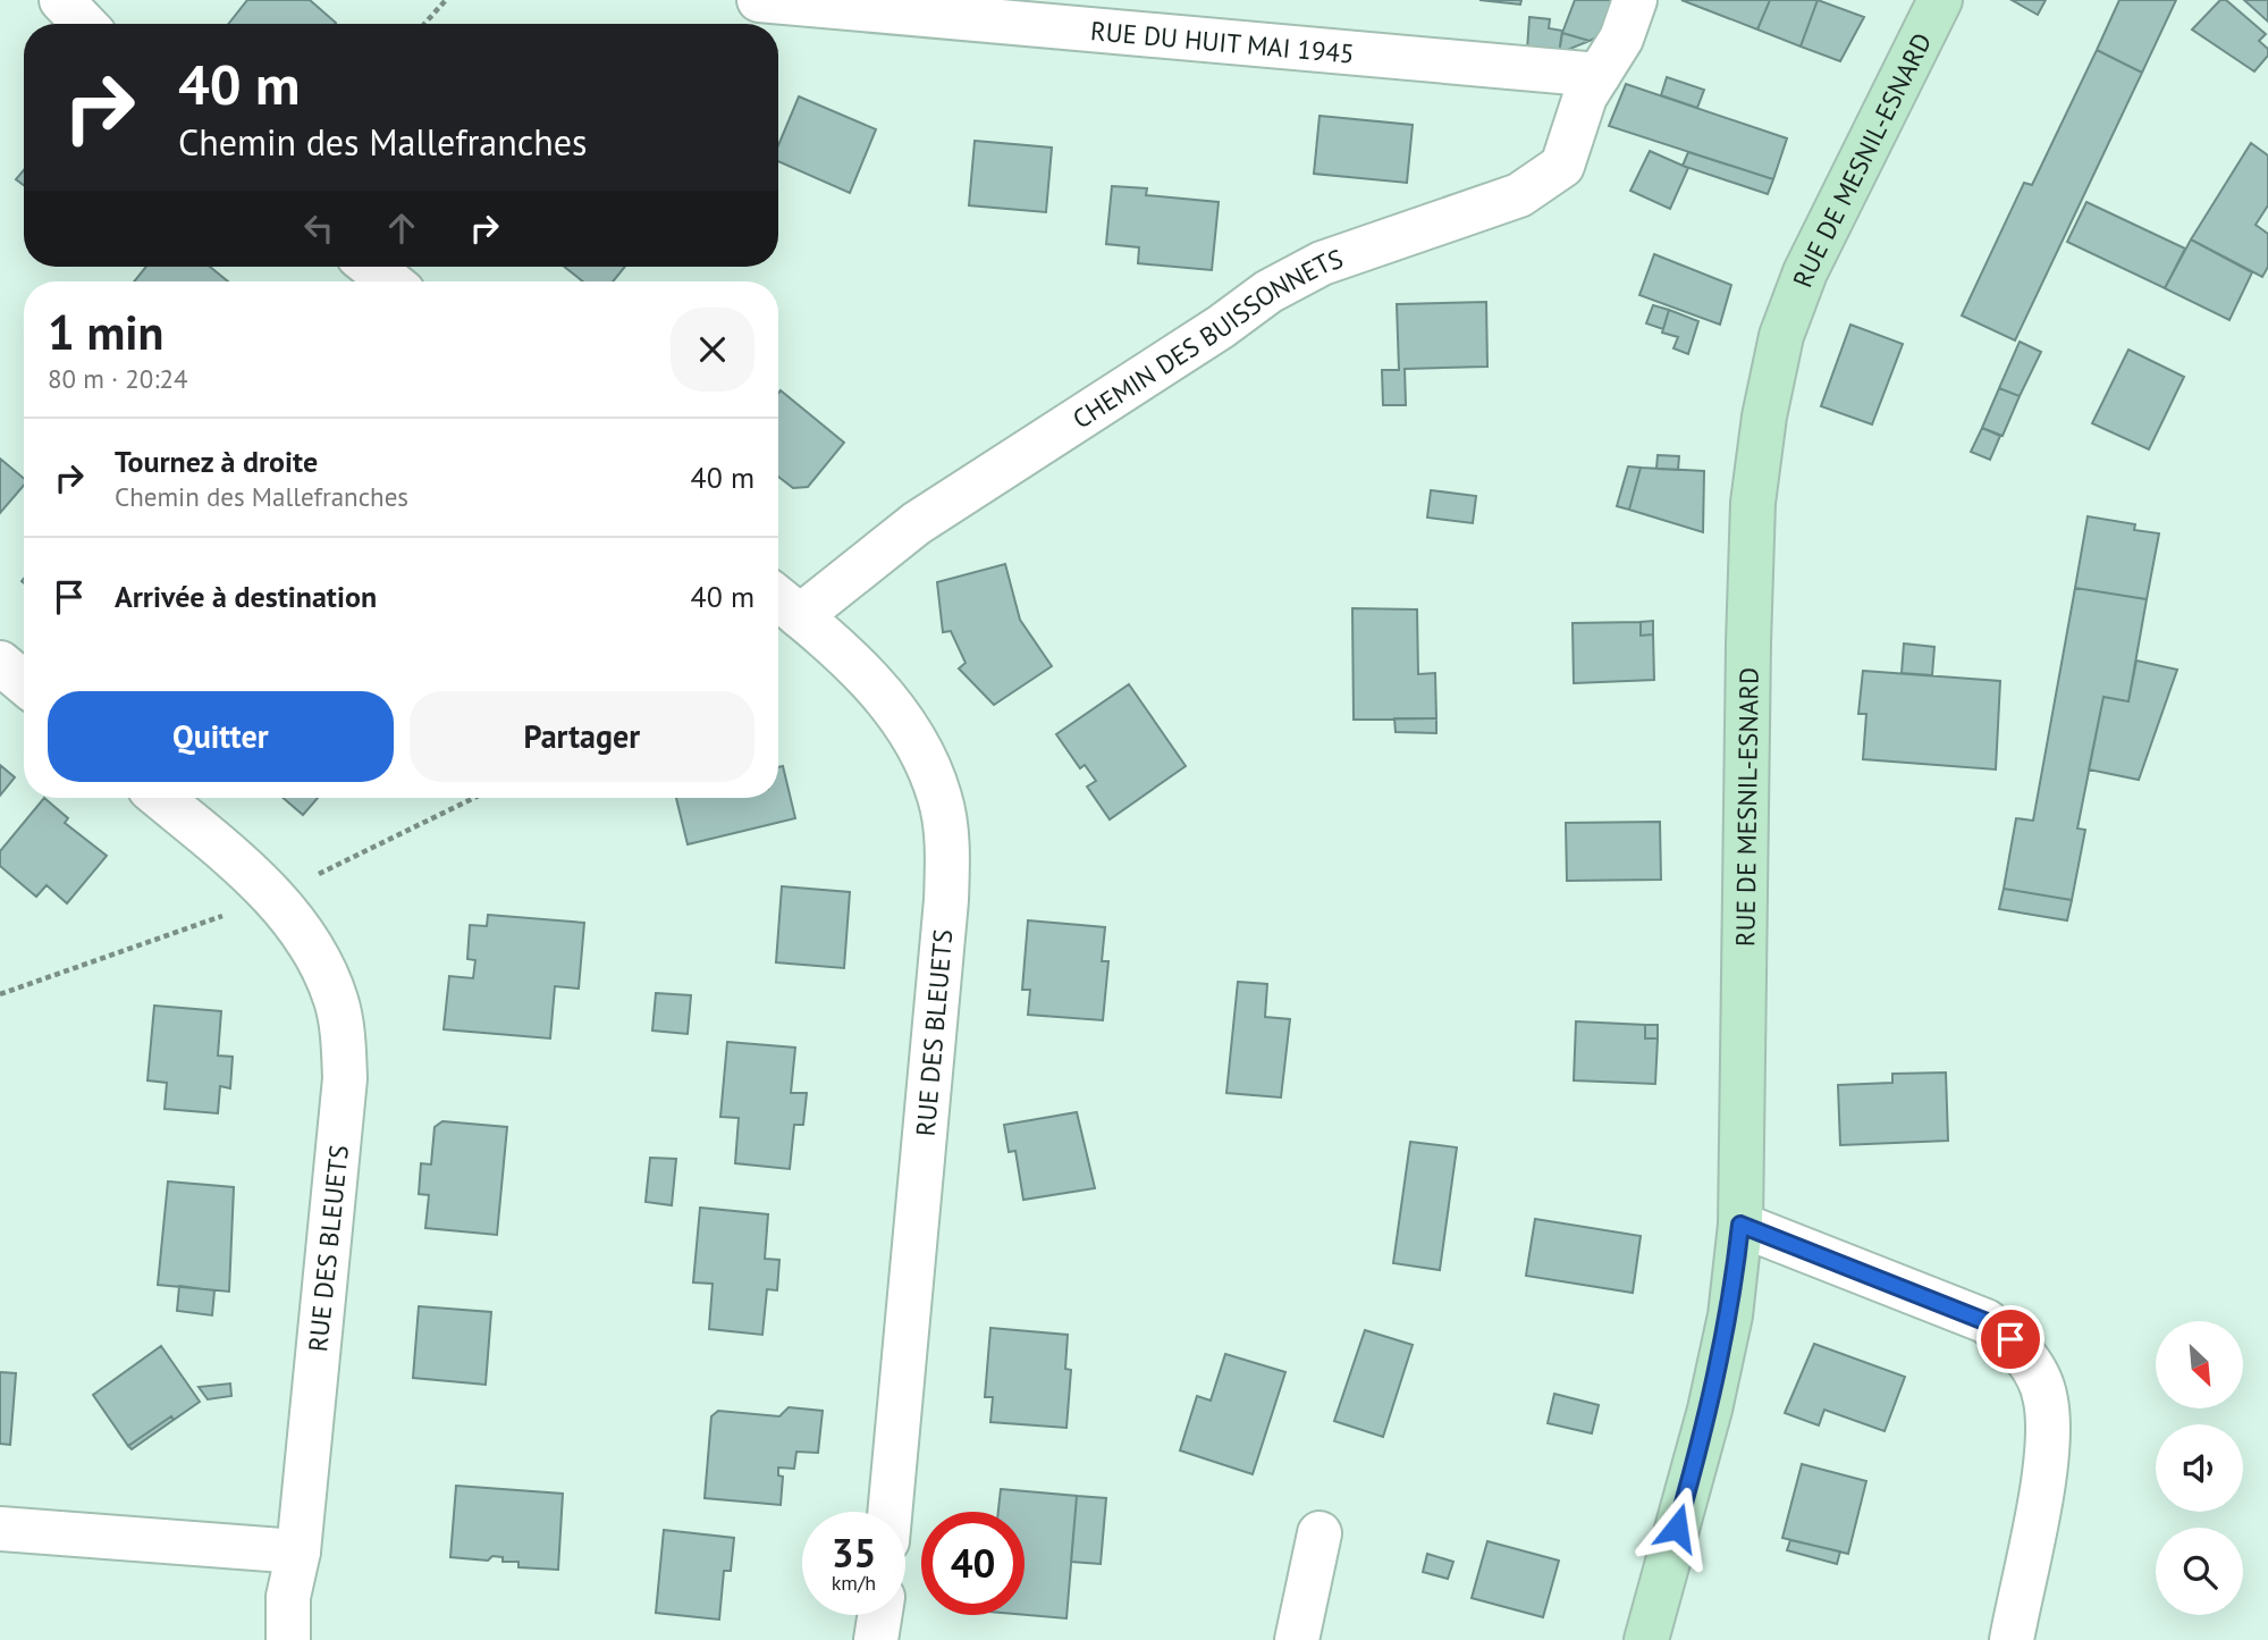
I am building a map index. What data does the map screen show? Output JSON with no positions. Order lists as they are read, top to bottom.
{
  "streets": {
    "street": [
      "RUE DU HUIT MAI 1945",
      "RUE DE MESNIL-ESNARD",
      "CHEMIN DES BUISSONNETS",
      "RUE DES BLEUETS"
    ]
  },
  "crossings": [
    ["RUE DU HUIT MAI 1945", "CHEMIN DES BUISSONNETS"],
    ["CHEMIN DES BUISSONNETS", "RUE DES BLEUETS"]
  ],
  "north": "bottom right",
  "page": {
    "turn": ["40 m", "Chemin des Mallefranches"],
    "heading": ["1 min", "80 m · 20:24"],
    "list": [
      {
        "name": "Tournez à droite",
        "note": "Chemin des Mallefranches",
        "value": "40 m"
      },
      {
        "name": "Arrivée à destination",
        "value": "40 m"
      }
    ],
    "buttons": ["Quitter", "Partager"],
    "speed": "35 km/h",
    "limit": "40"
  }
}
